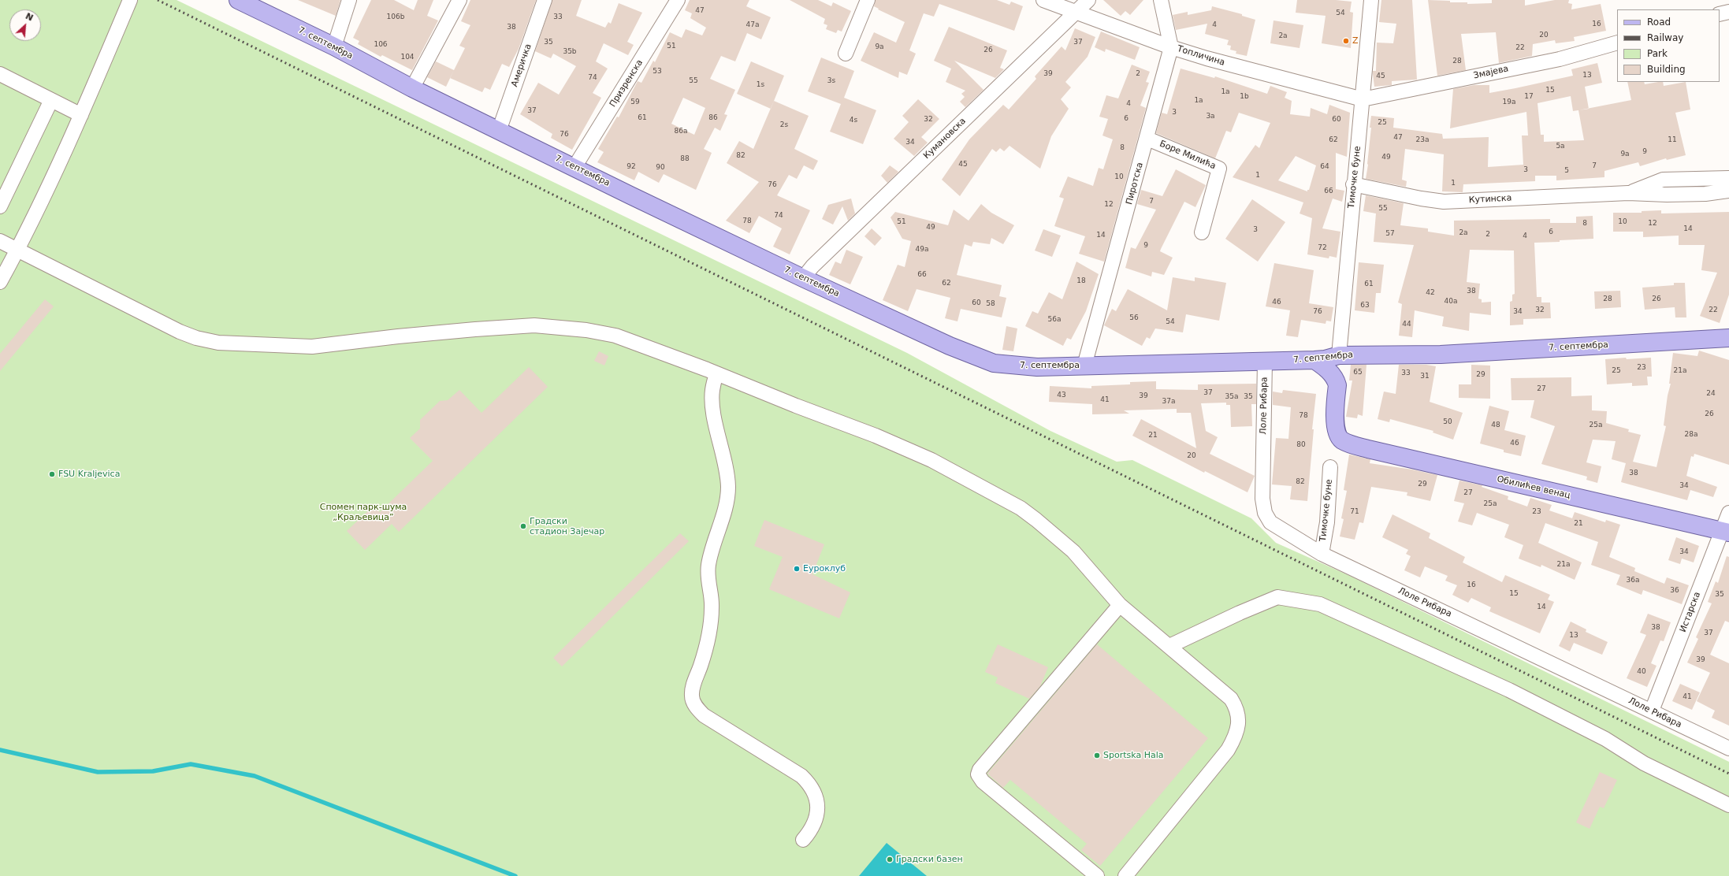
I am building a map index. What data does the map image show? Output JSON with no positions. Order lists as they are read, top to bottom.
{
  "streets": {
    "main road": ["7. септембра", "Обилићев венац"],
    "street": [
      "Топличина",
      "Америчка",
      "Змајева",
      "Призренска",
      "Кумановска",
      "Боре Милића",
      "Тимочке буне",
      "Пиротска",
      "Кутинска",
      "Лоле Рибара",
      "Истарска"
    ]
  },
  "crossings": [
    ["7. септембра", "Америчка"],
    ["7. септембра", "Призренска"],
    ["7. септембра", "Кумановска"],
    ["7. септембра", "Тимочке буне"],
    ["7. септембра", "Пиротска"],
    ["7. септембра", "Лоле Рибара"],
    ["7. септембра", "Обилићев венац"],
    ["Топличина", "Змајева"],
    ["Топличина", "Кумановска"],
    ["Топличина", "Тимочке буне"],
    ["Топличина", "Пиротска"],
    ["Змајева", "Тимочке буне"],
    ["Боре Милића", "Пиротска"],
    ["Тимочке буне", "Кутинска"],
    ["Тимочке буне", "Лоле Рибара"],
    ["Лоле Рибара", "Истарска"],
    ["Обилићев венац", "Истарска"]
  ],
  "parks": ["Спомен парк-шума „Краљевица”"],
  "places": [
    "Z",
    "FSU Kraljevica",
    "Градски стадион Зајечар",
    "Еуроклуб",
    "Sportska Hala",
    "Градски базен"
  ],
  "house_numbers": [
    "47",
    "54",
    "106b",
    "33",
    "16",
    "47a",
    "4",
    "38",
    "20",
    "2a",
    "35",
    "37",
    "106",
    "51",
    "9a",
    "22",
    "26",
    "35b",
    "104",
    "28",
    "53",
    "39",
    "2",
    "13",
    "45",
    "74",
    "55",
    "3s",
    "1s",
    "15",
    "1a",
    "1b",
    "17",
    "1a",
    "59",
    "19a",
    "4",
    "37",
    "3",
    "3a",
    "61",
    "86",
    "6",
    "32",
    "60",
    "4s",
    "25",
    "2s",
    "86a",
    "76",
    "47",
    "62",
    "23a",
    "11",
    "34",
    "5a",
    "8",
    "9",
    "9a",
    "82",
    "49",
    "88",
    "45",
    "7",
    "92",
    "64",
    "90",
    "3",
    "5",
    "1",
    "10",
    "1",
    "76",
    "66",
    "7",
    "12",
    "55",
    "74",
    "78",
    "51",
    "10",
    "8",
    "12",
    "49",
    "14",
    "3",
    "6",
    "2a",
    "57",
    "2",
    "14",
    "4",
    "9",
    "72",
    "49a",
    "66",
    "18",
    "62",
    "61",
    "38",
    "42",
    "28",
    "26",
    "40a",
    "46",
    "60",
    "58",
    "63",
    "32",
    "22",
    "76",
    "34",
    "56",
    "56a",
    "54",
    "44",
    "23",
    "25",
    "21a",
    "65",
    "33",
    "29",
    "31",
    "27",
    "37",
    "24",
    "43",
    "39",
    "35a",
    "35",
    "41",
    "37a",
    "26",
    "78",
    "50",
    "48",
    "25a",
    "28a",
    "21",
    "46",
    "80",
    "20",
    "38",
    "82",
    "29",
    "34",
    "27",
    "25a",
    "71",
    "23",
    "21",
    "34",
    "21a",
    "36a",
    "16",
    "36",
    "15",
    "35",
    "14",
    "38",
    "37",
    "13",
    "39",
    "40",
    "41"
  ],
  "legend": [
    "Road",
    "Railway",
    "Park",
    "Building"
  ],
  "north": "top right"
}
